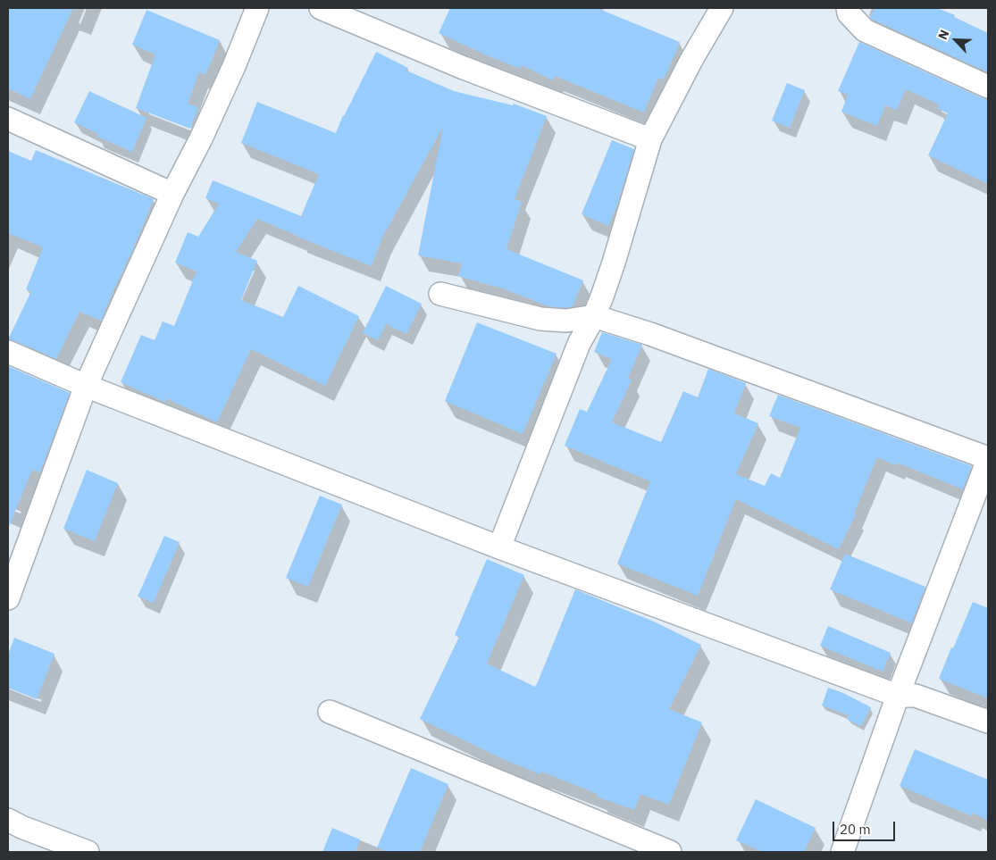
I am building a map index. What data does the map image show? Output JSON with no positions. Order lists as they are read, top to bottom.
{
  "scale_bar": "20 m",
  "north": "top left"
}
